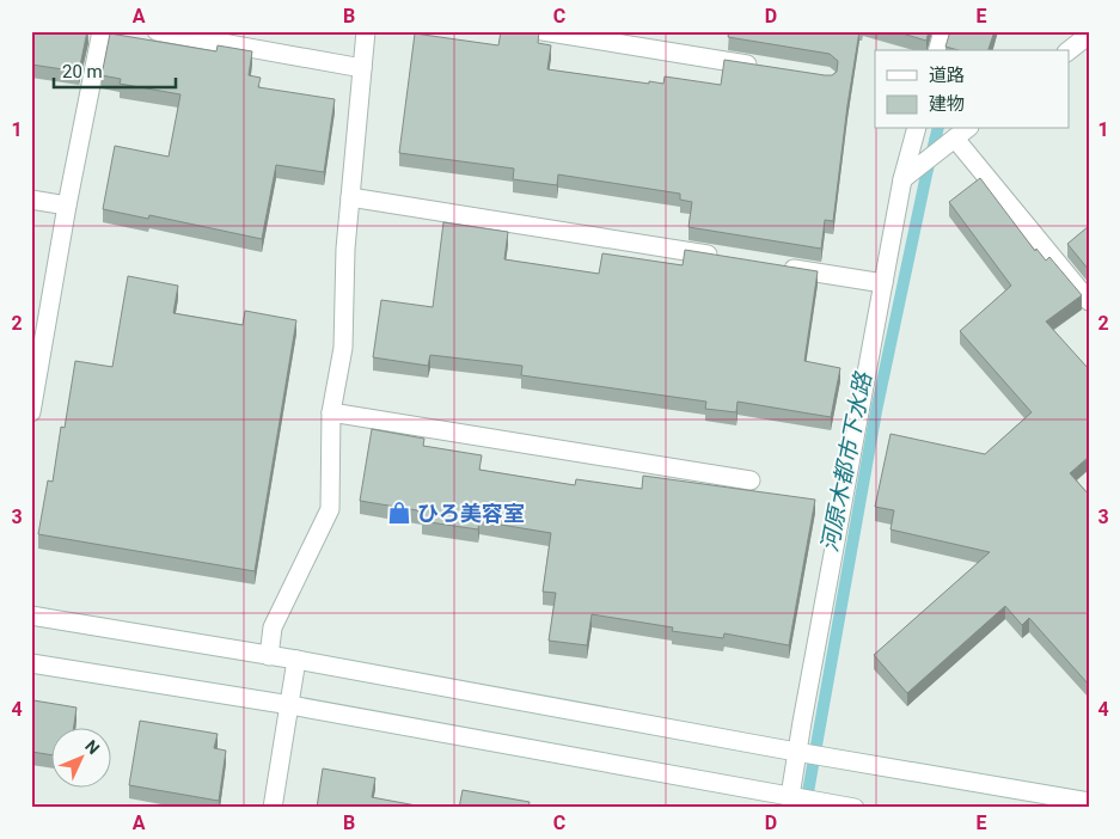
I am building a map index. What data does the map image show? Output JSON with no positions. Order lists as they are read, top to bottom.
{
  "water": ["河原木都市下水路"],
  "places": {
    "shop": ["ひろ美容室"]
  },
  "legend": ["道路", "建物"],
  "scale_bar": "20 m",
  "north": "top right",
  "grid": {
    "columns": [
      "A",
      "B",
      "C",
      "D",
      "E"
    ],
    "rows": [
      "1",
      "2",
      "3",
      "4"
    ]
  }
}
